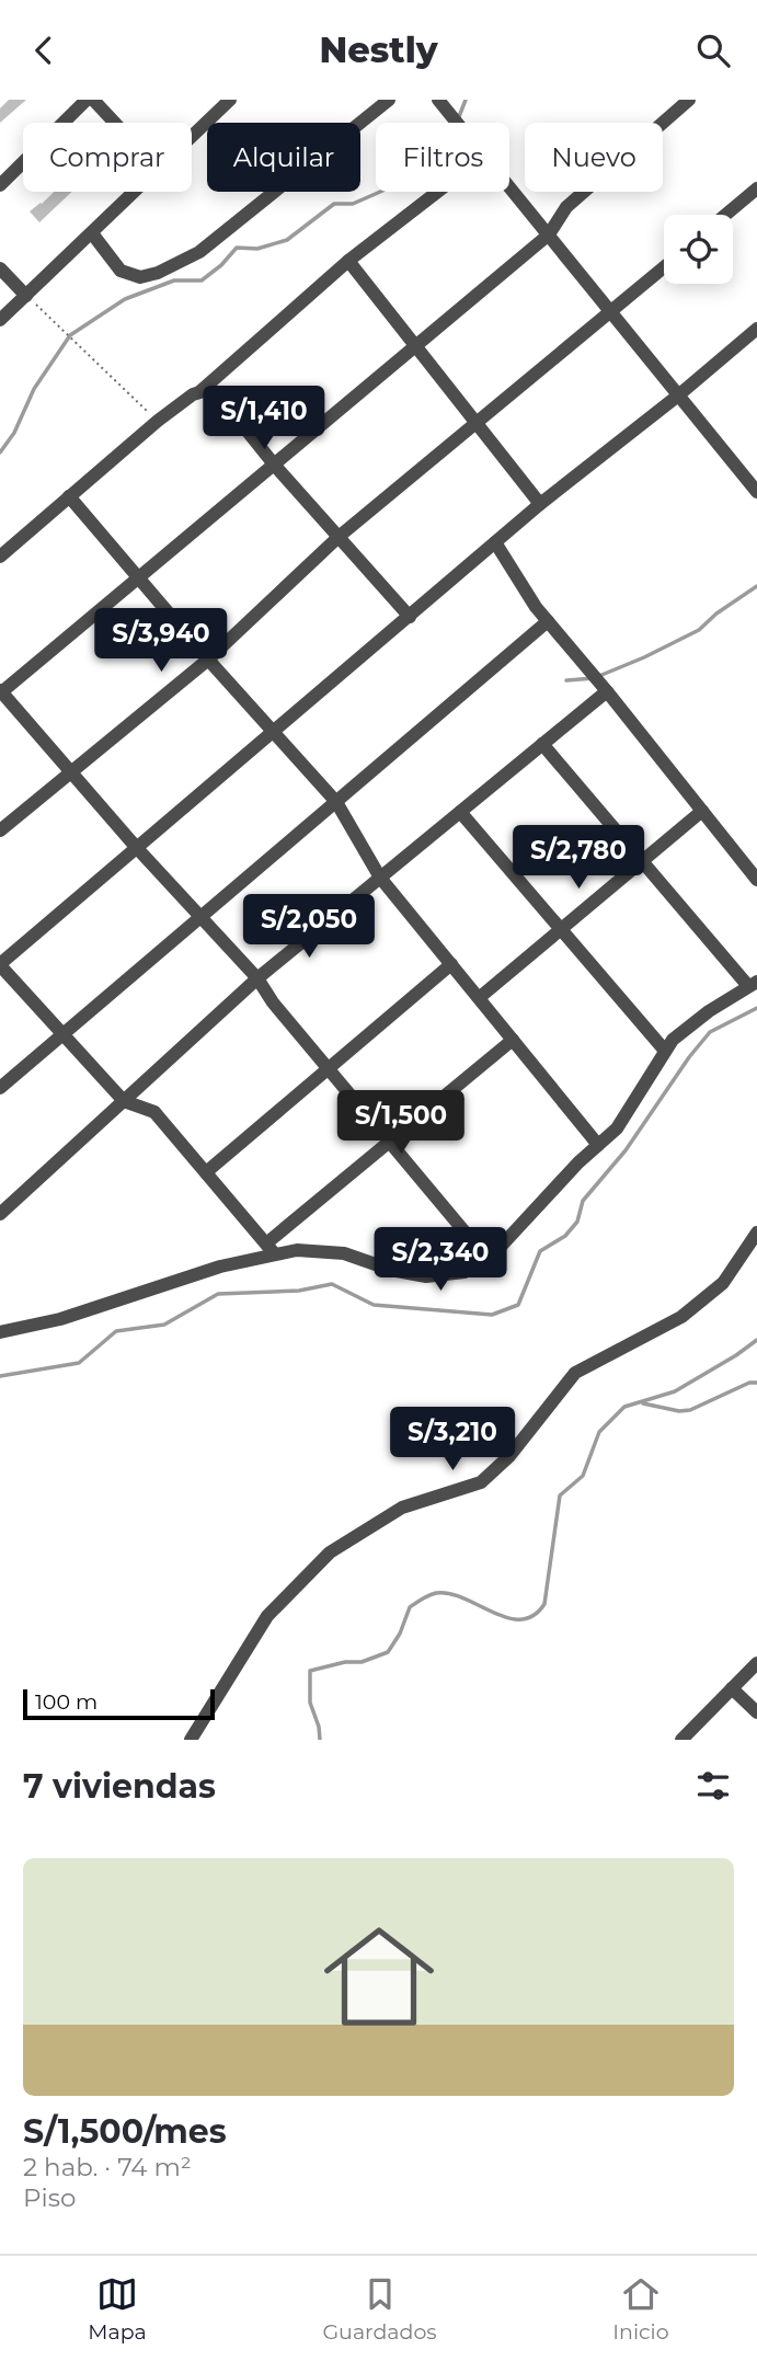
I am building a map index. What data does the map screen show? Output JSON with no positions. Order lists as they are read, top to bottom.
{
  "scale_bar": "100 m",
  "page": {
    "header": "Nestly",
    "chip": [
      "Comprar",
      "Alquilar",
      "Filtros",
      "Nuevo"
    ],
    "price": [
      "S/1,410",
      "S/3,940",
      "S/2,780",
      "S/2,050",
      "S/1,500",
      "S/2,340",
      "S/3,210"
    ],
    "scale": "100 m",
    "heading": "7 viviendas",
    "list": [
      {
        "name": "S/1,500/mes",
        "note": "2 hab. · 74 m² · Piso"
      }
    ],
    "tabs": ["Mapa", "Guardados", "Inicio"]
  }
}
